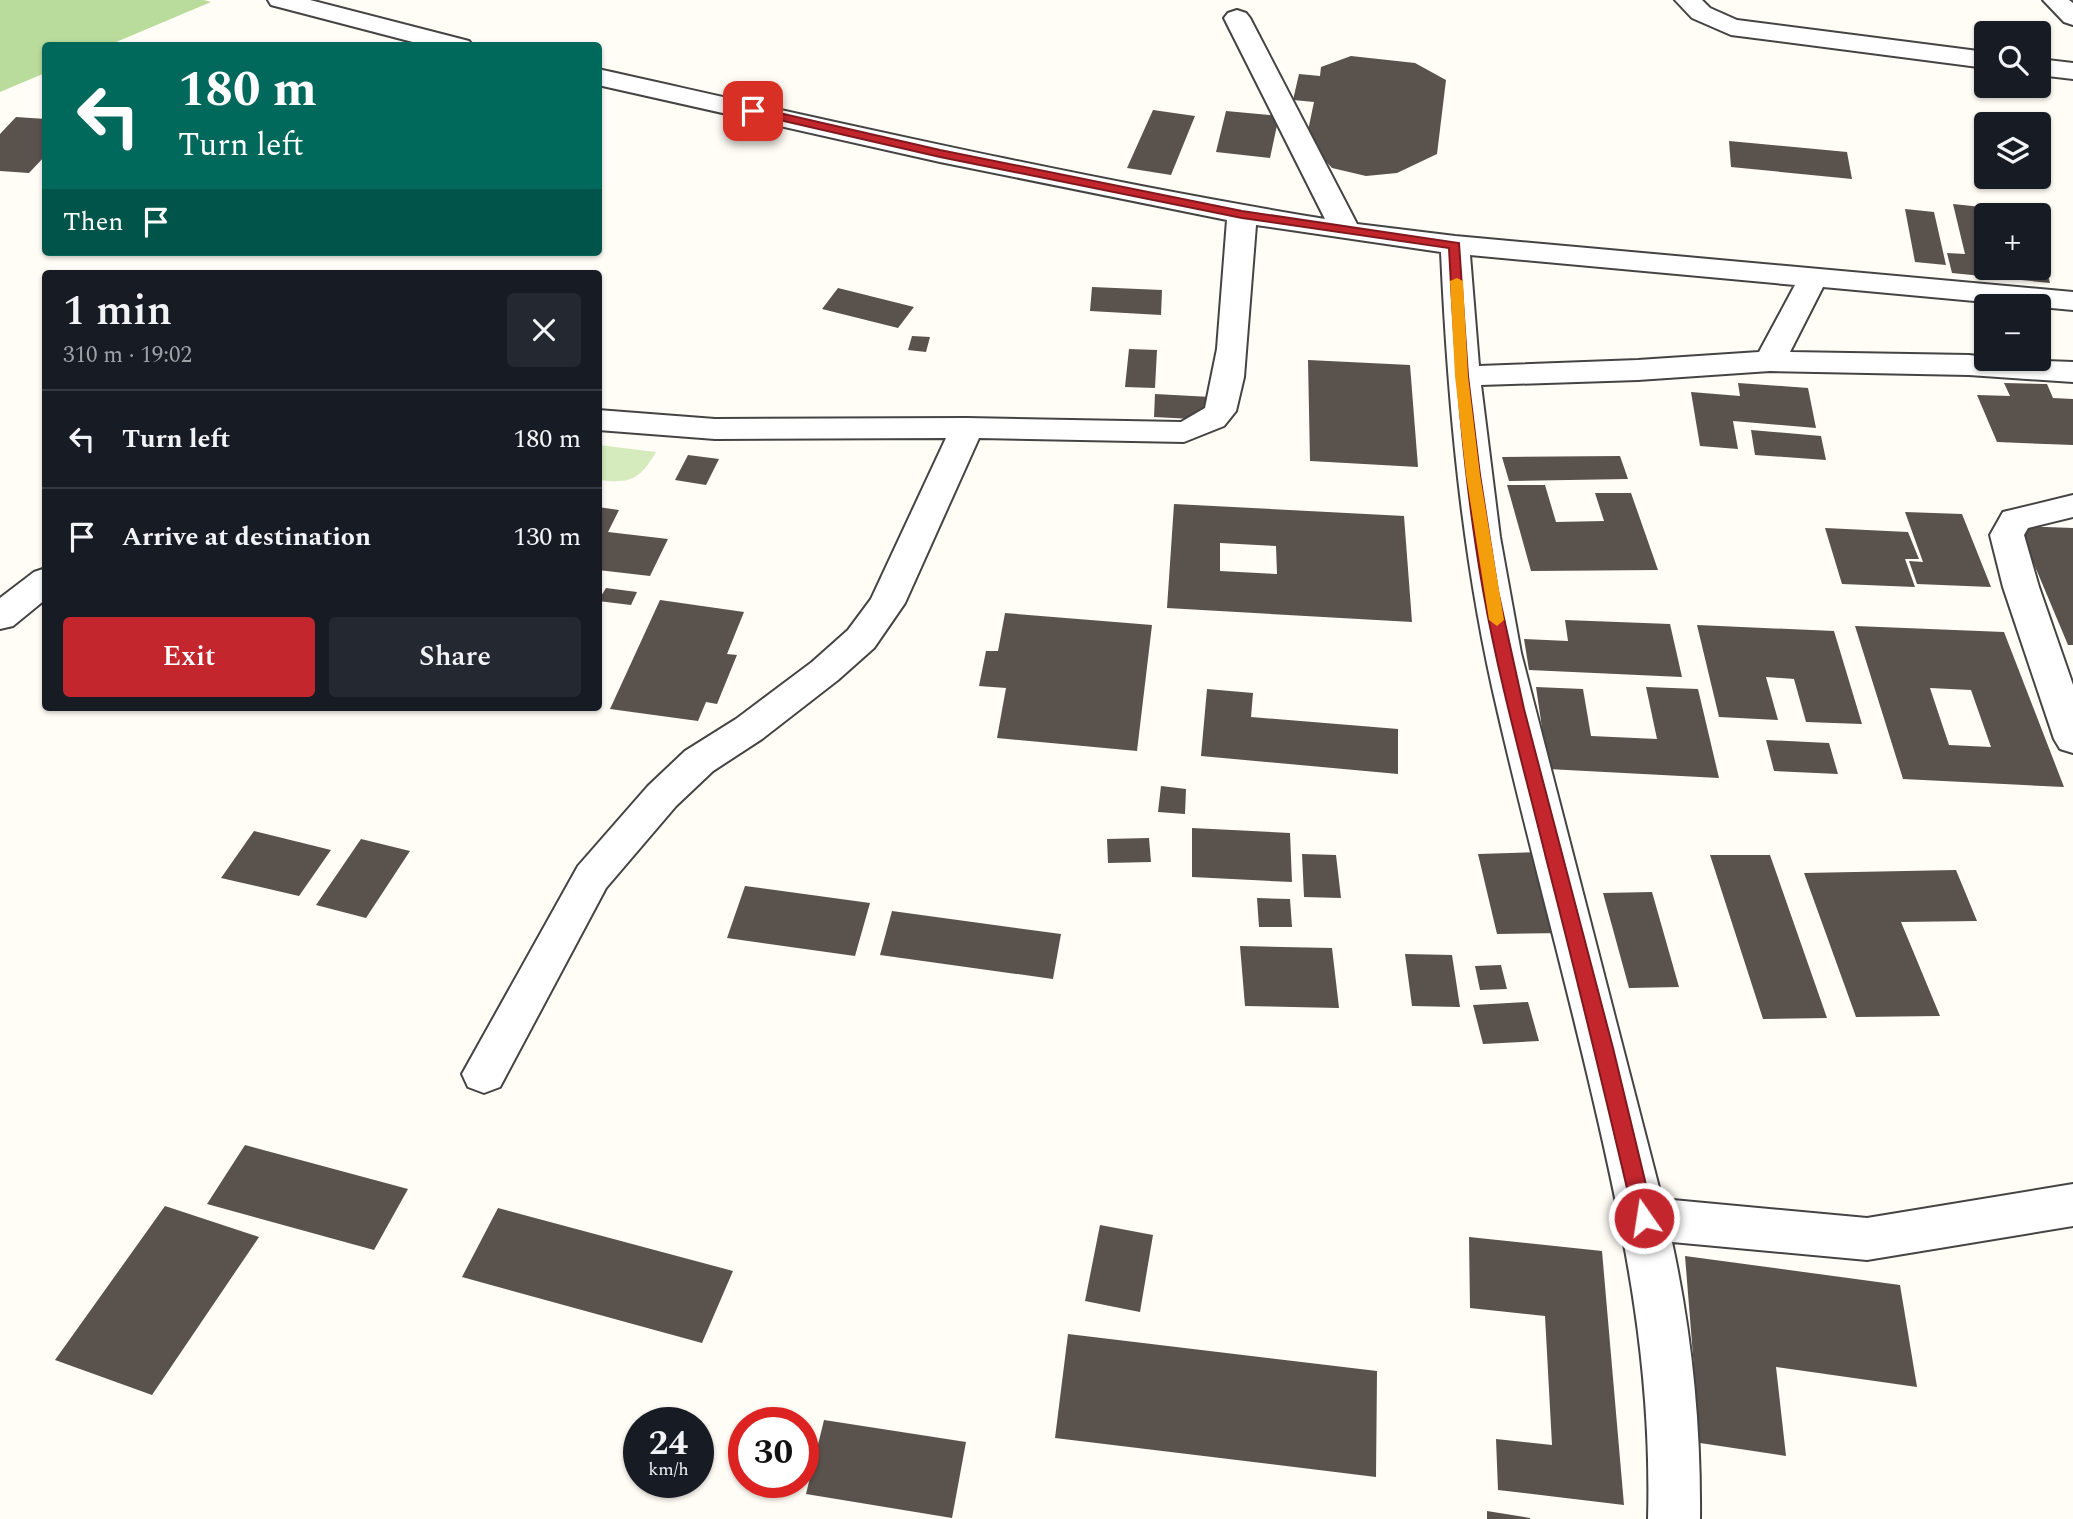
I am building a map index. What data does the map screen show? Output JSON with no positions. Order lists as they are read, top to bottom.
{
  "page": {
    "map_buttons": ["+", "−"],
    "turn": ["180 m", "Turn left"],
    "then": "Then",
    "heading": ["1 min", "310 m · 19:02"],
    "list": [
      {
        "name": "Turn left",
        "value": "180 m"
      },
      {
        "name": "Arrive at destination",
        "value": "130 m"
      }
    ],
    "buttons": ["Exit", "Share"],
    "speed": "24 km/h",
    "limit": "30"
  }
}
